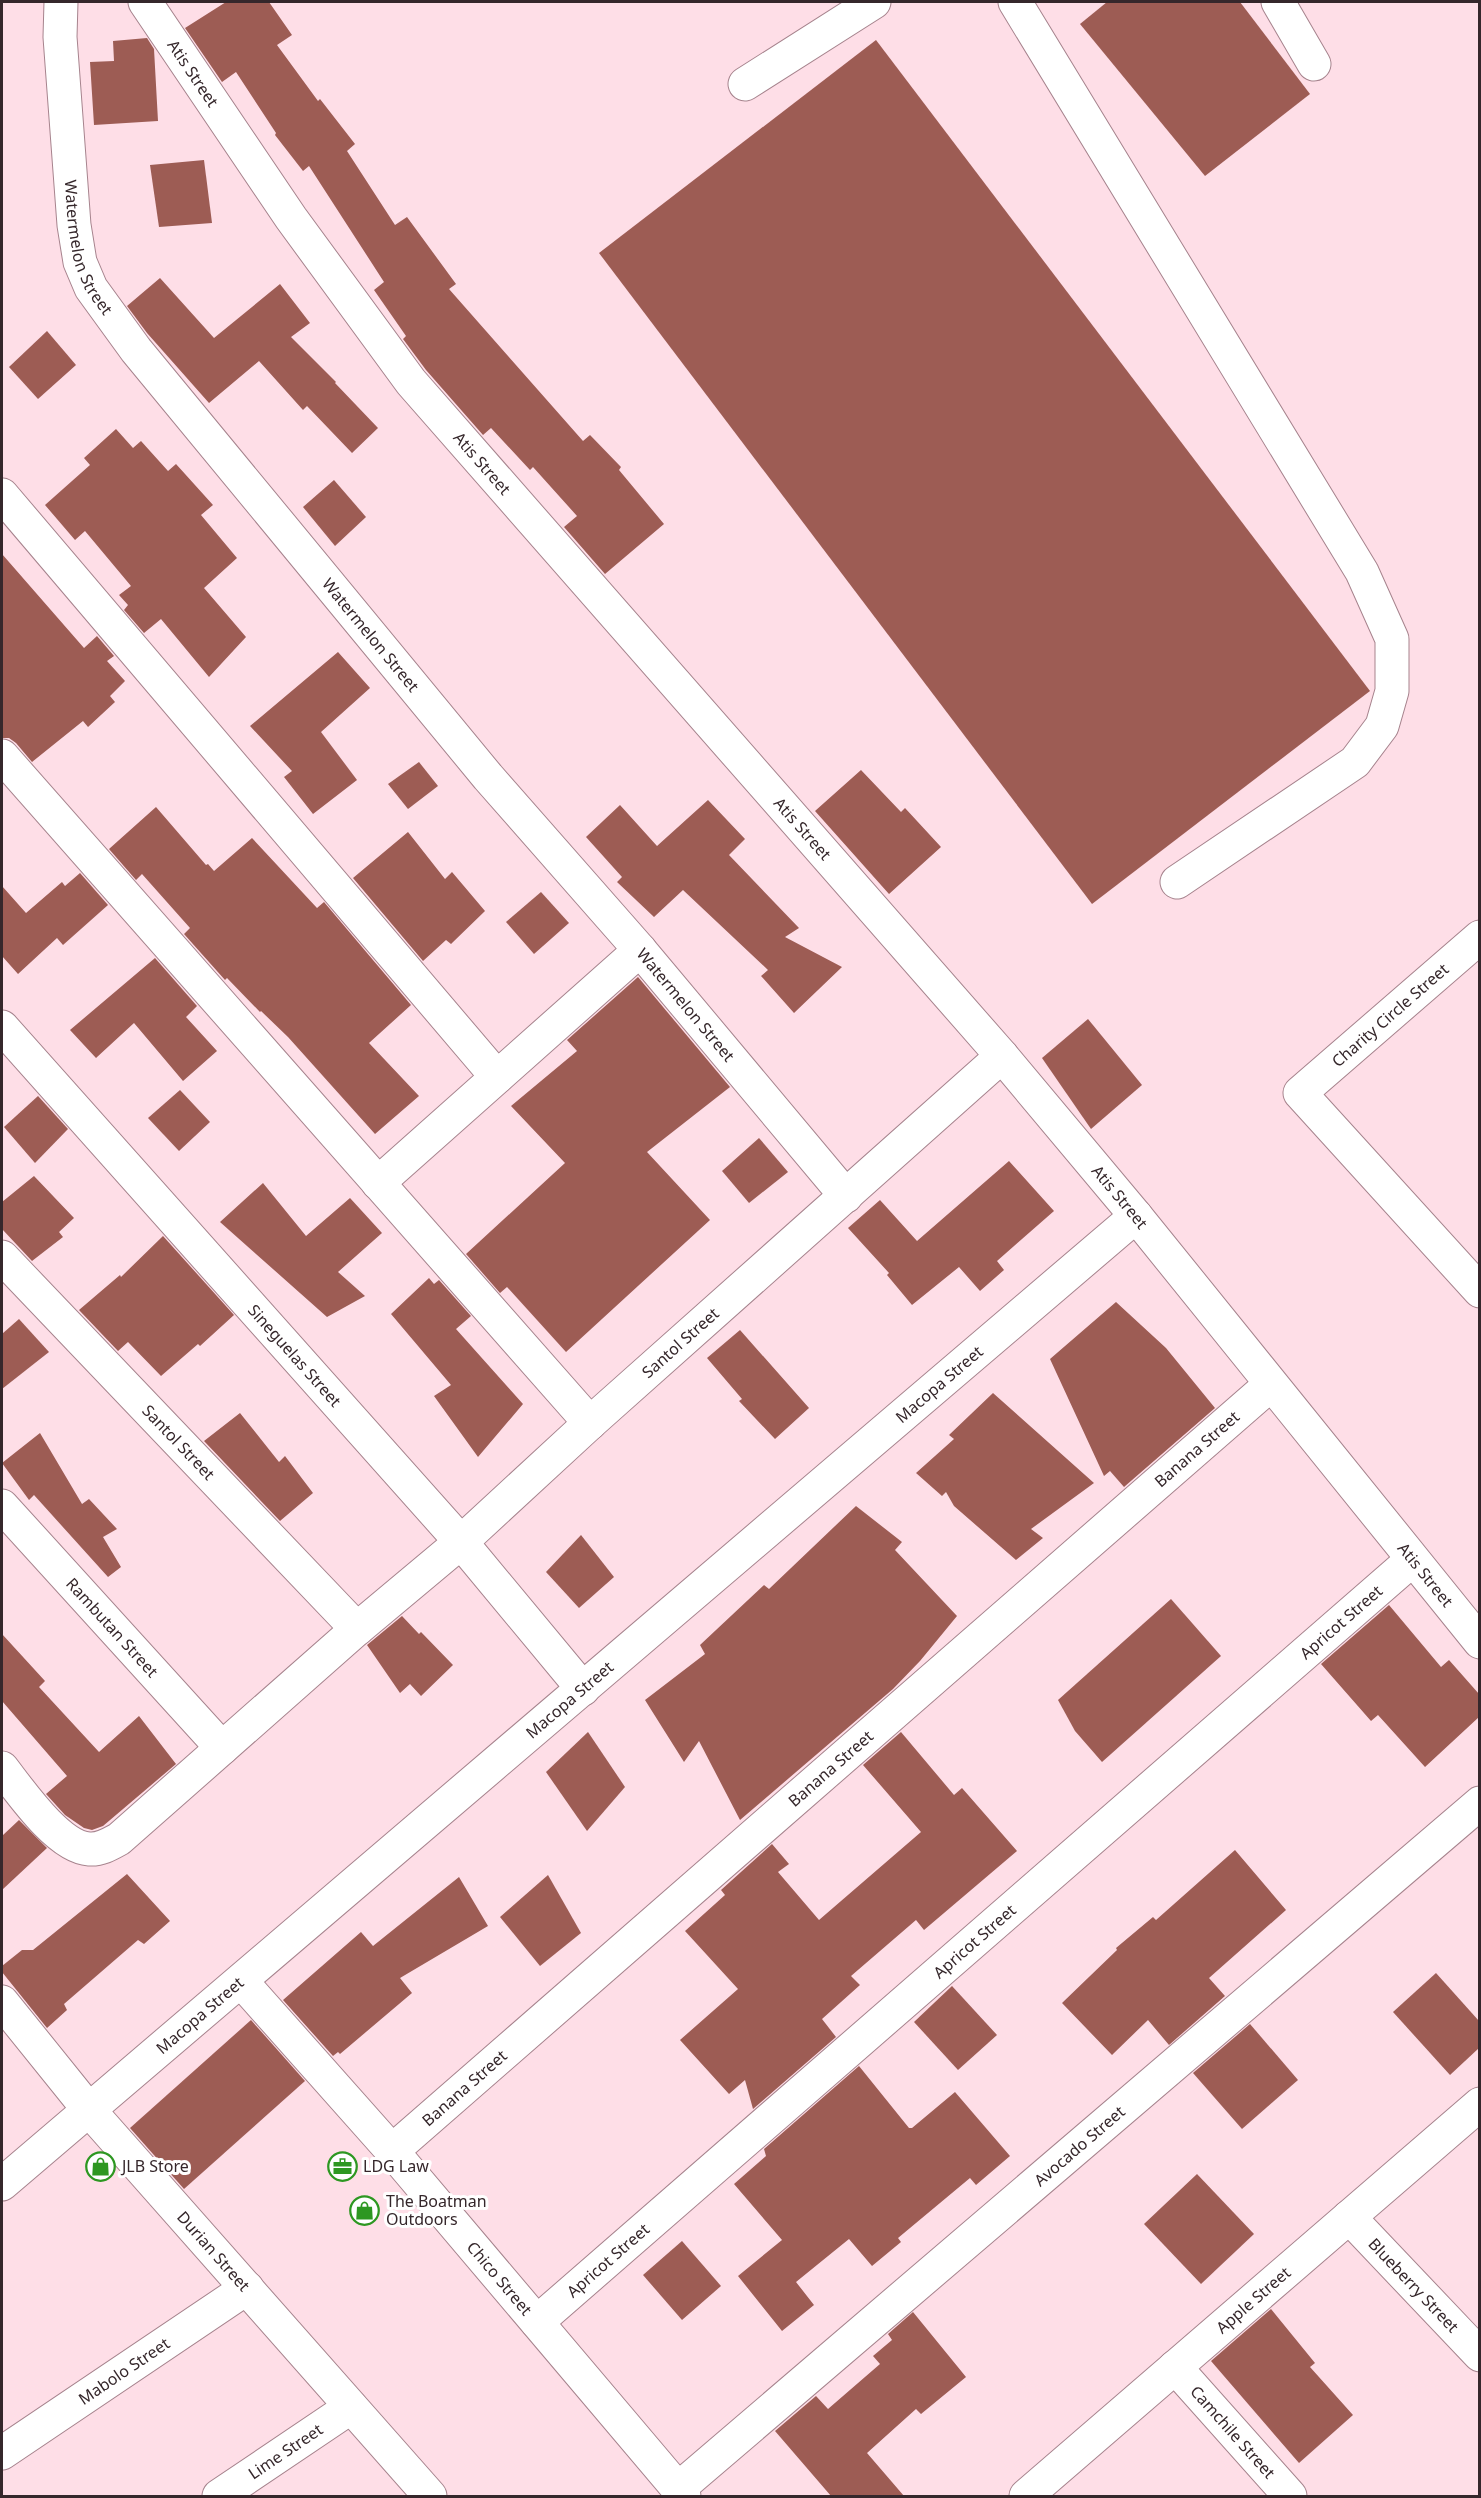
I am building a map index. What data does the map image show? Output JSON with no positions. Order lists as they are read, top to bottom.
{
  "streets": {
    "street": [
      "Atis Street",
      "Watermelon Street",
      "Charity Circle Street",
      "Santol Street",
      "Sineguelas Street",
      "Macopa Street",
      "Banana Street",
      "Apricot Street",
      "Rambutan Street",
      "Avocado Street",
      "Durian Street",
      "Chico Street",
      "Blueberry Street",
      "Apple Street",
      "Mabolo Street",
      "Camchile Street",
      "Lime Street"
    ]
  },
  "crossings": [
    ["Atis Street", "Santol Street"],
    ["Atis Street", "Macopa Street"],
    ["Atis Street", "Banana Street"],
    ["Atis Street", "Apricot Street"],
    ["Watermelon Street", "Santol Street"],
    ["Santol Street", "Sineguelas Street"],
    ["Santol Street", "Rambutan Street"],
    ["Sineguelas Street", "Macopa Street"],
    ["Macopa Street", "Durian Street"],
    ["Macopa Street", "Chico Street"],
    ["Banana Street", "Chico Street"],
    ["Apricot Street", "Chico Street"],
    ["Avocado Street", "Chico Street"],
    ["Durian Street", "Mabolo Street"],
    ["Durian Street", "Lime Street"],
    ["Blueberry Street", "Apple Street"],
    ["Apple Street", "Camchile Street"]
  ],
  "places": {
    "shop": ["JLB Store", "The Boatman Outdoors"],
    "office": ["LDG Law"]
  }
}
